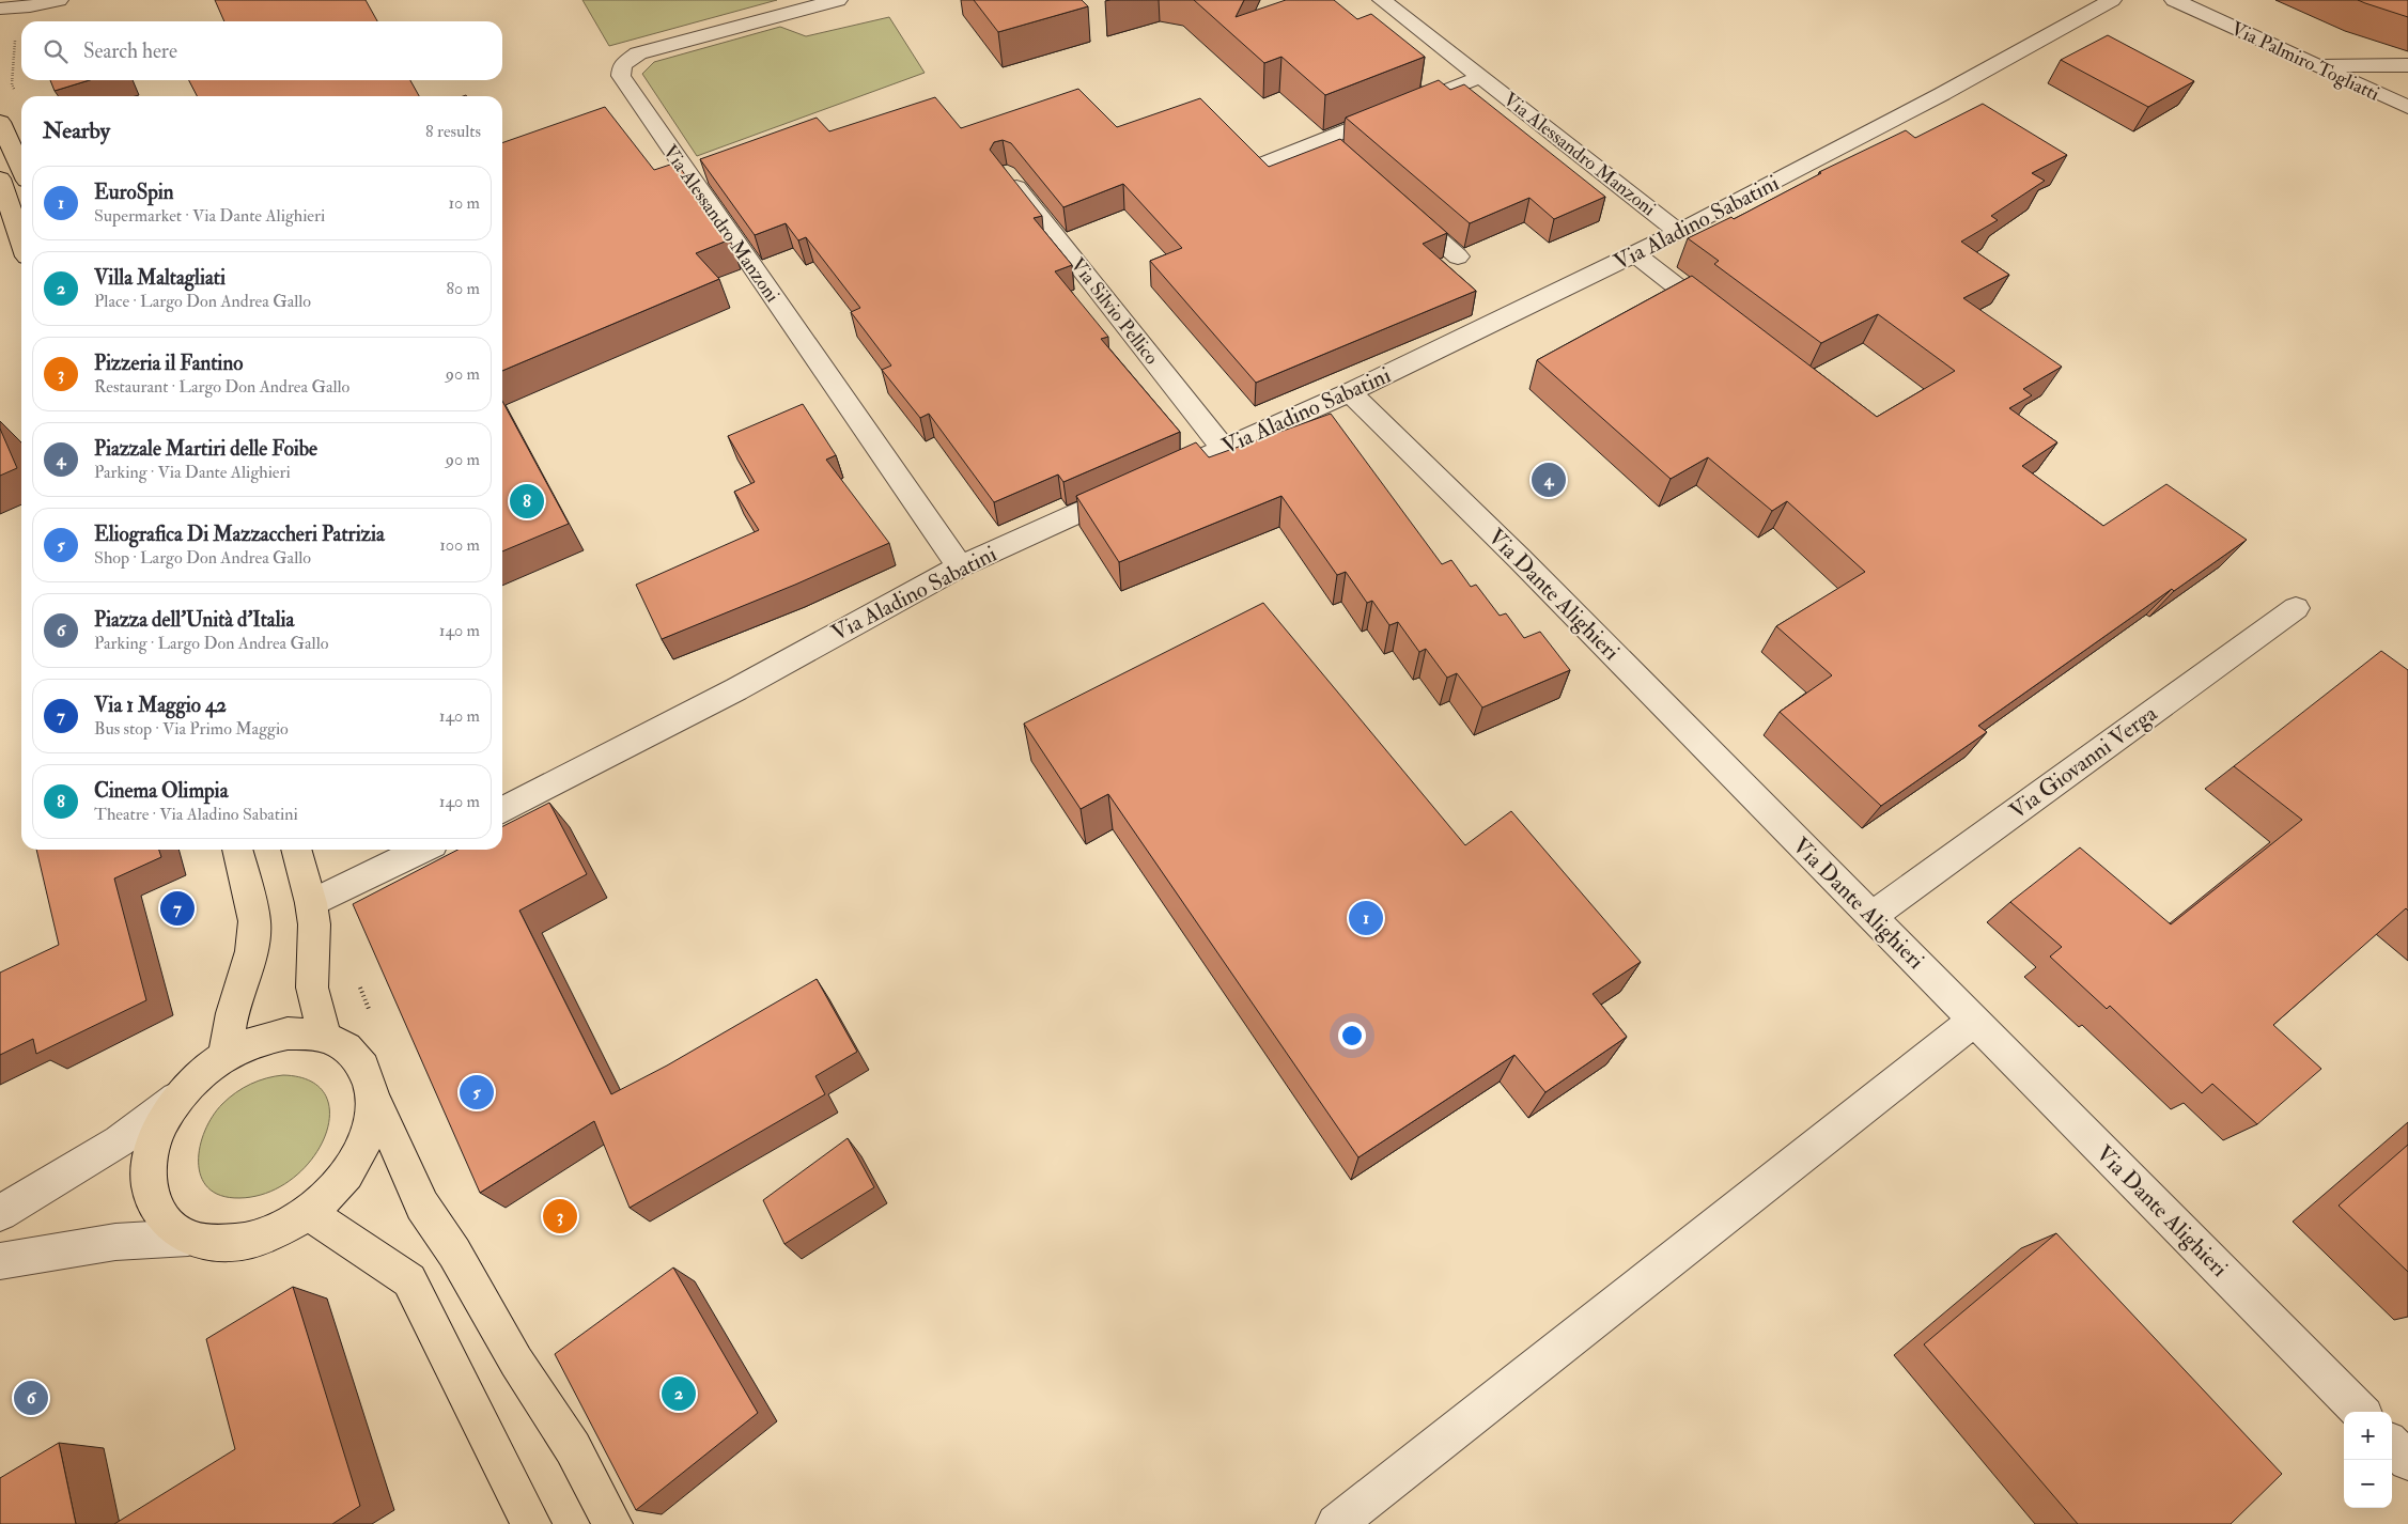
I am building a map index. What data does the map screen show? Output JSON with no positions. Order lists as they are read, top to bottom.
{
  "streets": {
    "street": [
      "Via Palmiro Togliatti",
      "Via Alessandro Manzoni",
      "Via Aladino Sabatini",
      "Via Silvio Pellico",
      "Via Dante Alighieri",
      "Via Giovanni Verga"
    ]
  },
  "crossings": [
    ["Via Alessandro Manzoni", "Via Aladino Sabatini"],
    ["Via Aladino Sabatini", "Via Silvio Pellico"],
    ["Via Aladino Sabatini", "Via Dante Alighieri"],
    ["Via Dante Alighieri", "Via Giovanni Verga"]
  ],
  "page": {
    "search": "Search here",
    "heading": ["Nearby", "8 results"],
    "list": [
      {
        "mark": "1",
        "name": "EuroSpin",
        "note": "Supermarket · Via Dante Alighieri",
        "value": "10 m"
      },
      {
        "mark": "2",
        "name": "Villa Maltagliati",
        "note": "Place · Largo Don Andrea Gallo",
        "value": "80 m"
      },
      {
        "mark": "3",
        "name": "Pizzeria il Fantino",
        "note": "Restaurant · Largo Don Andrea Gallo",
        "value": "90 m"
      },
      {
        "mark": "4",
        "name": "Piazzale Martiri delle Foibe",
        "note": "Parking · Via Dante Alighieri",
        "value": "90 m"
      },
      {
        "mark": "5",
        "name": "Eliografica Di Mazzaccheri Patrizia",
        "note": "Shop · Largo Don Andrea Gallo",
        "value": "100 m"
      },
      {
        "mark": "6",
        "name": "Piazza dell'Unità d'Italia",
        "note": "Parking · Largo Don Andrea Gallo",
        "value": "140 m"
      },
      {
        "mark": "7",
        "name": "Via 1 Maggio 42",
        "note": "Bus stop · Via Primo Maggio",
        "value": "140 m"
      },
      {
        "mark": "8",
        "name": "Cinema Olimpia",
        "note": "Theatre · Via Aladino Sabatini",
        "value": "140 m"
      }
    ],
    "pins": [
      "4",
      "8",
      "7",
      "1",
      "5",
      "3",
      "2",
      "6"
    ],
    "map_buttons": ["+", "−"]
  }
}
